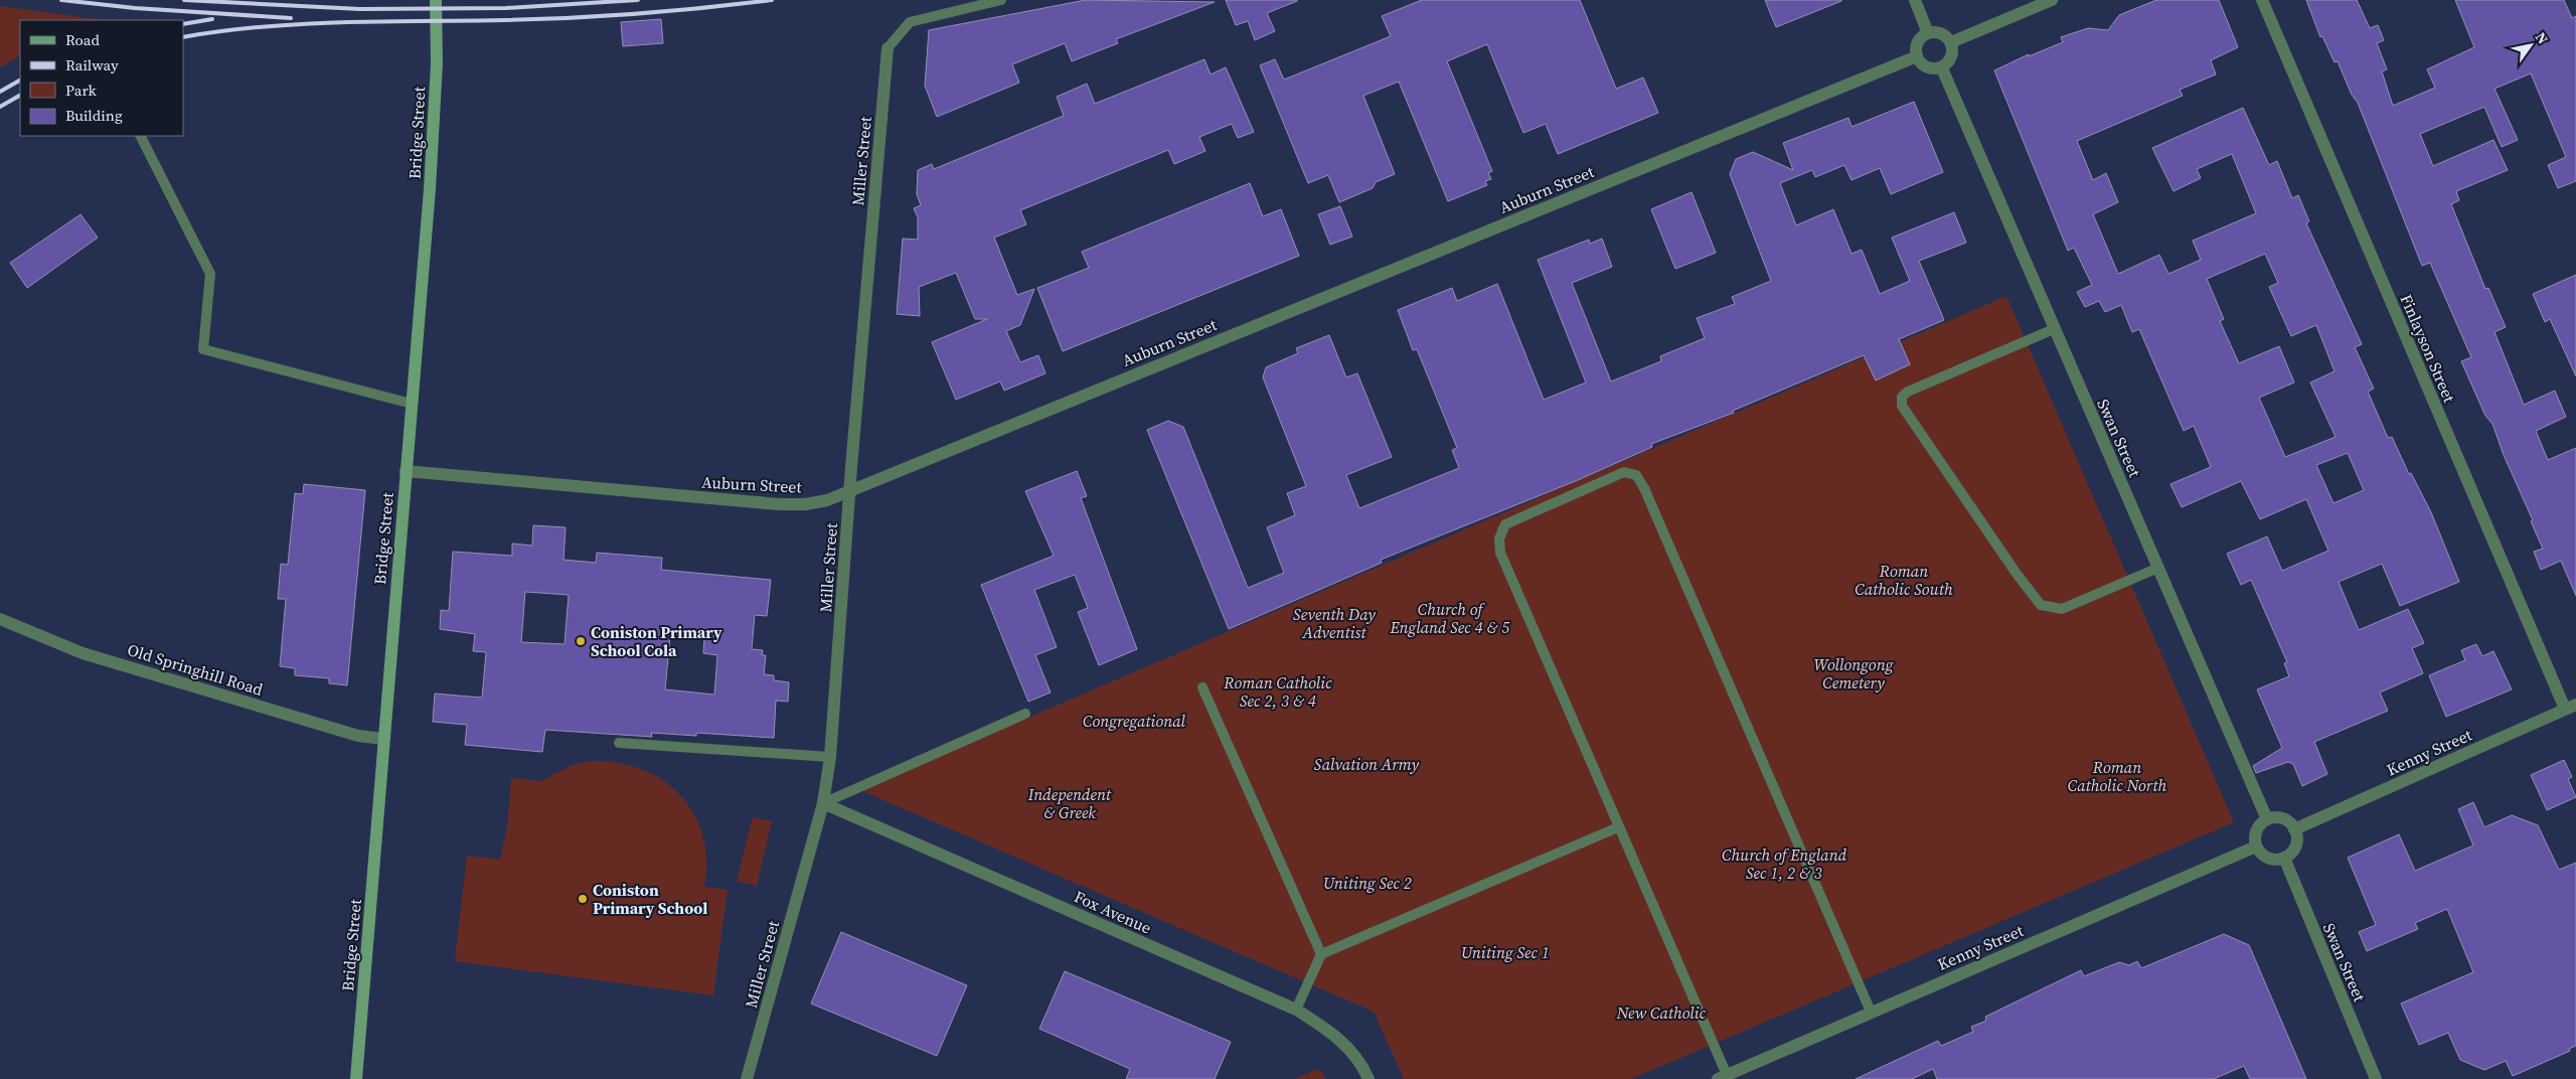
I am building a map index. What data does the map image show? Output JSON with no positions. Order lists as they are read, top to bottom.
{
  "streets": {
    "main road": ["Bridge Street"],
    "street": [
      "Miller Street",
      "Auburn Street",
      "Finlayson Street",
      "Swan Street",
      "Old Springhill Road",
      "Kenny Street",
      "Fox Avenue"
    ]
  },
  "crossings": [
    ["Bridge Street", "Auburn Street"],
    ["Bridge Street", "Old Springhill Road"],
    ["Miller Street", "Auburn Street"],
    ["Miller Street", "Fox Avenue"],
    ["Auburn Street", "Swan Street"],
    ["Finlayson Street", "Kenny Street"],
    ["Swan Street", "Kenny Street"]
  ],
  "parks": [
    "Roman Catholic South",
    "Church of England Sec 4 & 5",
    "Seventh Day Adventist",
    "Wollongong Cemetery",
    "Roman Catholic Sec 2, 3 & 4",
    "Congregational",
    "Salvation Army",
    "Roman Catholic North",
    "Independent & Greek",
    "Church of England Sec 1, 2 & 3",
    "Uniting Sec 2",
    "Uniting Sec 1",
    "New Catholic"
  ],
  "places": ["Coniston Primary School Cola", "Coniston Primary School"],
  "legend": [
    "Road",
    "Railway",
    "Park",
    "Building"
  ],
  "north": "top right"
}
